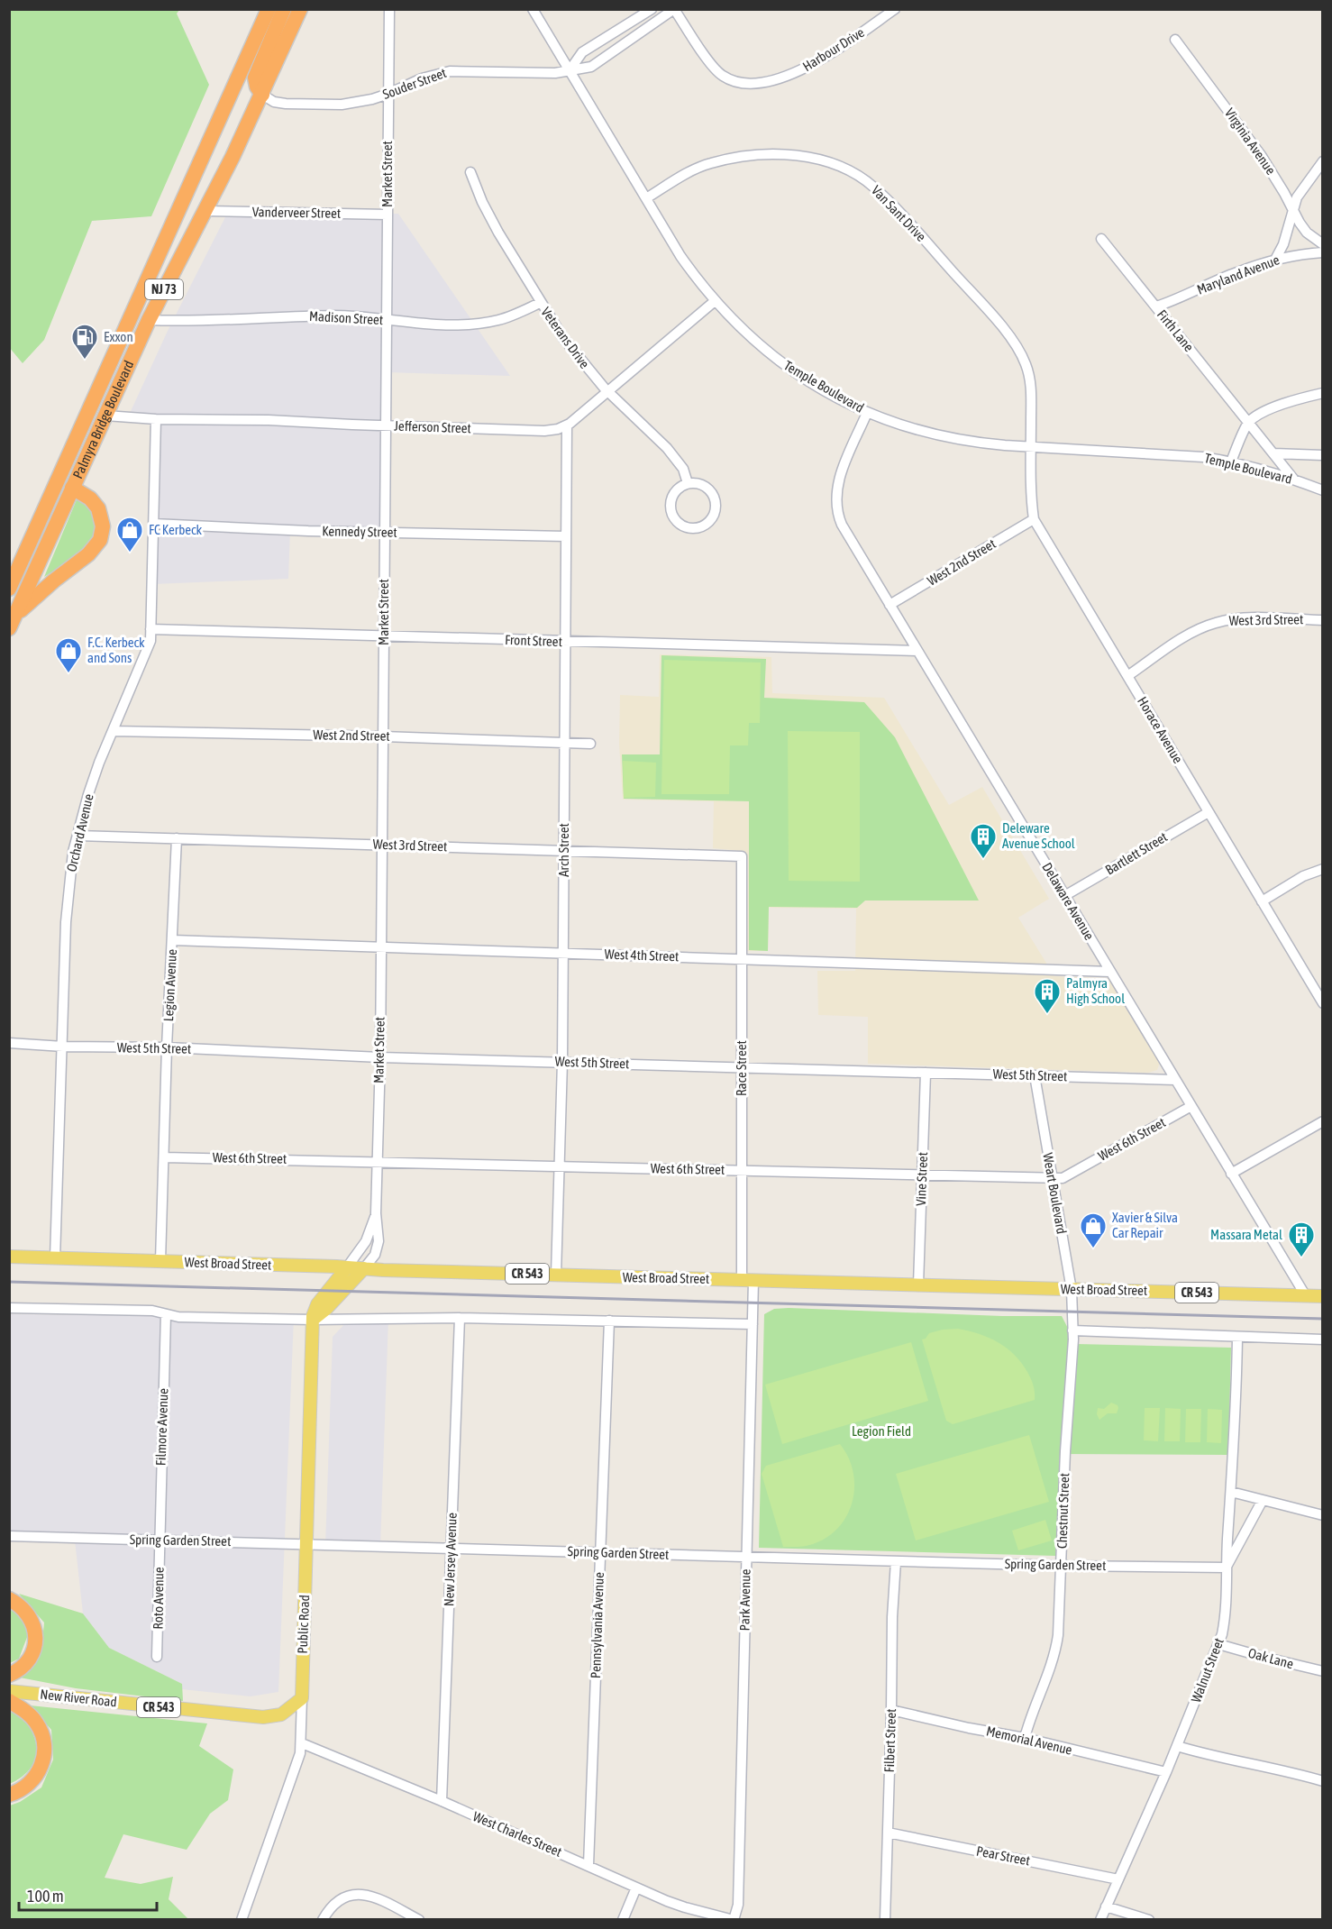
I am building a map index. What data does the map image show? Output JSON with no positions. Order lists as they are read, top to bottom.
{
  "streets": {
    "highway": ["NJ 73", "Palmyra Bridge Boulevard"],
    "main road": [
      "West Broad Street",
      "CR 543",
      "Public Road",
      "New River Road"
    ],
    "street": [
      "Harbour Drive",
      "Souder Street",
      "Virginia Avenue",
      "Market Street",
      "Vanderveer Street",
      "Van Sant Drive",
      "Maryland Avenue",
      "Madison Street",
      "Firth Lane",
      "Veterans Drive",
      "Temple Boulevard",
      "Jefferson Street",
      "Kennedy Street",
      "West 2nd Street",
      "West 3rd Street",
      "Front Street",
      "Horace Avenue",
      "Orchard Avenue",
      "Arch Street",
      "Bartlett Street",
      "Delaware Avenue",
      "West 4th Street",
      "Legion Avenue",
      "West 5th Street",
      "Race Street",
      "West 6th Street",
      "Vine Street",
      "Weart Boulevard",
      "Filmore Avenue",
      "Chestnut Street",
      "Spring Garden Street",
      "New Jersey Avenue",
      "Roto Avenue",
      "Park Avenue",
      "Pennsylvania Avenue",
      "Oak Lane",
      "Walnut Street",
      "Filbert Street",
      "Memorial Avenue",
      "West Charles Street",
      "Pear Street"
    ]
  },
  "crossings": [
    ["Harbour Drive", "Souder Street"],
    ["Harbour Drive", "Temple Boulevard"],
    ["Souder Street", "Market Street"],
    ["Souder Street", "Temple Boulevard"],
    ["Souder Street", "Palmyra Bridge Boulevard"],
    ["Market Street", "Vanderveer Street"],
    ["Market Street", "Madison Street"],
    ["Market Street", "Jefferson Street"],
    ["Market Street", "Kennedy Street"],
    ["Market Street", "West 2nd Street"],
    ["Market Street", "West 3rd Street"],
    ["Market Street", "Front Street"],
    ["Market Street", "West 4th Street"],
    ["Market Street", "West 5th Street"],
    ["Market Street", "West 6th Street"],
    ["Market Street", "West Broad Street"],
    ["Market Street", "Public Road"],
    ["Vanderveer Street", "Palmyra Bridge Boulevard"],
    ["Van Sant Drive", "Temple Boulevard"],
    ["Van Sant Drive", "Horace Avenue"],
    ["Maryland Avenue", "Firth Lane"],
    ["Madison Street", "Veterans Drive"],
    ["Madison Street", "Palmyra Bridge Boulevard"],
    ["Firth Lane", "Temple Boulevard"],
    ["Veterans Drive", "Jefferson Street"],
    ["Temple Boulevard", "Jefferson Street"],
    ["Temple Boulevard", "Horace Avenue"],
    ["Temple Boulevard", "Delaware Avenue"],
    ["Palmyra Bridge Boulevard", "Jefferson Street"],
    ["Jefferson Street", "Orchard Avenue"],
    ["Jefferson Street", "Arch Street"],
    ["Kennedy Street", "Orchard Avenue"],
    ["Kennedy Street", "Arch Street"],
    ["West 2nd Street", "Horace Avenue"],
    ["West 2nd Street", "Orchard Avenue"],
    ["West 2nd Street", "Arch Street"],
    ["West 2nd Street", "Delaware Avenue"],
    ["West 3rd Street", "Horace Avenue"],
    ["West 3rd Street", "Orchard Avenue"],
    ["West 3rd Street", "Arch Street"],
    ["West 3rd Street", "Legion Avenue"],
    ["West 3rd Street", "Race Street"],
    ["Front Street", "Orchard Avenue"],
    ["Front Street", "Arch Street"],
    ["Front Street", "Delaware Avenue"],
    ["Horace Avenue", "Bartlett Street"],
    ["Orchard Avenue", "West 5th Street"],
    ["Orchard Avenue", "West Broad Street"],
    ["Arch Street", "West 4th Street"],
    ["Arch Street", "West 5th Street"],
    ["Arch Street", "West 6th Street"],
    ["Arch Street", "West Broad Street"],
    ["Bartlett Street", "Delaware Avenue"],
    ["Delaware Avenue", "West 4th Street"],
    ["Delaware Avenue", "West 5th Street"],
    ["Delaware Avenue", "West 6th Street"],
    ["Delaware Avenue", "West Broad Street"],
    ["West 4th Street", "Legion Avenue"],
    ["West 4th Street", "Race Street"],
    ["Legion Avenue", "West 5th Street"],
    ["Legion Avenue", "West 6th Street"],
    ["Legion Avenue", "West Broad Street"],
    ["West 5th Street", "Race Street"],
    ["West 5th Street", "Vine Street"],
    ["West 5th Street", "Weart Boulevard"],
    ["Race Street", "West 6th Street"],
    ["Race Street", "West Broad Street"],
    ["Race Street", "Park Avenue"],
    ["West 6th Street", "Vine Street"],
    ["West 6th Street", "Weart Boulevard"],
    ["Vine Street", "West Broad Street"],
    ["Weart Boulevard", "West Broad Street"],
    ["Weart Boulevard", "Chestnut Street"],
    ["West Broad Street", "Park Avenue"],
    ["West Broad Street", "Public Road"],
    ["Filmore Avenue", "Spring Garden Street"],
    ["Filmore Avenue", "Roto Avenue"],
    ["Chestnut Street", "Spring Garden Street"],
    ["Chestnut Street", "Memorial Avenue"],
    ["Spring Garden Street", "New Jersey Avenue"],
    ["Spring Garden Street", "Roto Avenue"],
    ["Spring Garden Street", "Park Avenue"],
    ["Spring Garden Street", "Public Road"],
    ["Spring Garden Street", "Pennsylvania Avenue"],
    ["Spring Garden Street", "Walnut Street"],
    ["Spring Garden Street", "Filbert Street"],
    ["New Jersey Avenue", "West Charles Street"],
    ["Park Avenue", "West Charles Street"],
    ["Public Road", "New River Road"],
    ["Public Road", "West Charles Street"],
    ["Pennsylvania Avenue", "West Charles Street"],
    ["Oak Lane", "Walnut Street"],
    ["Walnut Street", "Memorial Avenue"],
    ["Walnut Street", "Pear Street"],
    ["Filbert Street", "Memorial Avenue"],
    ["Filbert Street", "Pear Street"]
  ],
  "parks": ["Legion Field"],
  "places": {
    "fuel station": ["Exxon"],
    "shop": ["FC Kerbeck", "F.C. Kerbeck and Sons", "Xavier & Silva Car Repair"],
    "building": ["Deleware Avenue School", "Palmyra High School", "Massara Metal"]
  },
  "scale_bar": "100 m"
}
